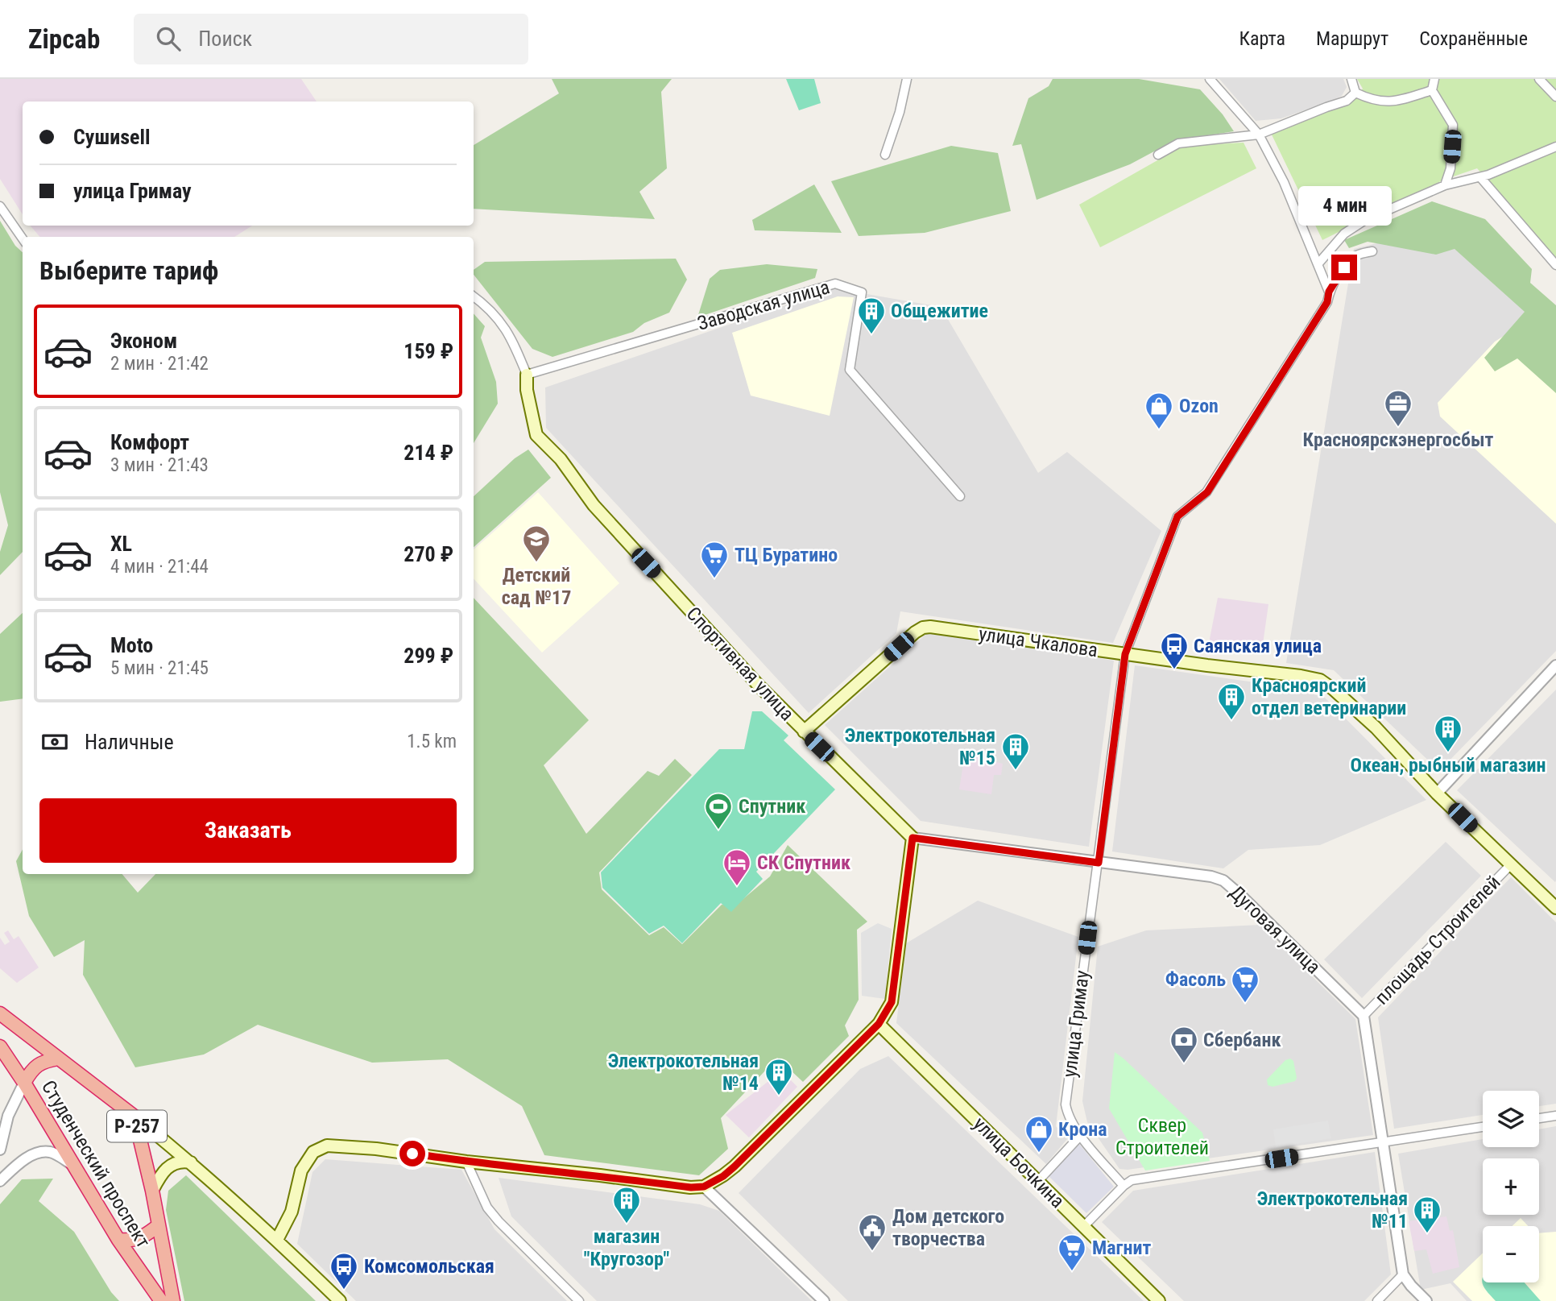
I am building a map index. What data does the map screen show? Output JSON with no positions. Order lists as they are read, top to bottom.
{
  "streets": {
    "highway": ["Р-257", "Студенческий проспект"],
    "main road": ["улица Чкалова", "Спортивная улица", "улица Бочкина"],
    "street": [
      "Заводская улица",
      "Дуговая улица",
      "площадь Строителей",
      "улица Гримау"
    ]
  },
  "crossings": [
    ["Заводская улица", "Спортивная улица"],
    ["улица Чкалова", "Спортивная улица"],
    ["улица Чкалова", "площадь Строителей"],
    ["улица Чкалова", "улица Гримау"],
    ["Спортивная улица", "Дуговая улица"],
    ["Дуговая улица", "площадь Строителей"],
    ["Дуговая улица", "улица Гримау"]
  ],
  "parks": ["Сквер Строителей"],
  "places": {
    "building": [
      "Общежитие",
      "Красноярский отдел ветеринарии",
      "Океан, рыбный магазин",
      "Электрокотельная №15",
      "Электрокотельная №14",
      "магазин \"Кругозор\"",
      "Электрокотельная №11"
    ],
    "office": ["Красноярскэнергосбыт"],
    "shop": ["Ozon", "Крона"],
    "school or university": ["Детский сад №17"],
    "supermarket": ["ТЦ Буратино", "Фасоль", "Магнит"],
    "bus stop": ["Саянская улица", "Комсомольская"],
    "sports": ["Спутник"],
    "hotel": ["СК Спутник"],
    "bank": ["Сбербанк"],
    "public building": ["Дом детского творчества"]
  },
  "page": {
    "header": "Zipcab",
    "search": "Поиск",
    "nav": ["Карта", "Маршрут", "Сохранённые"],
    "banner": ["Сушиsell", "улица Гримау"],
    "bubble": "4 мин",
    "heading": "Выберите тариф",
    "list": [
      {
        "name": "Эконом",
        "note": "2 мин · 21:42",
        "value": "159 ₽"
      },
      {
        "name": "Комфорт",
        "note": "3 мин · 21:43",
        "value": "214 ₽"
      },
      {
        "name": "XL",
        "note": "4 мин · 21:44",
        "value": "270 ₽"
      },
      {
        "name": "Moto",
        "note": "5 мин · 21:45",
        "value": "299 ₽"
      }
    ],
    "pay": ["Наличные", "1.5 km"],
    "buttons": "Заказать",
    "map_buttons": ["+", "−"]
  }
}
